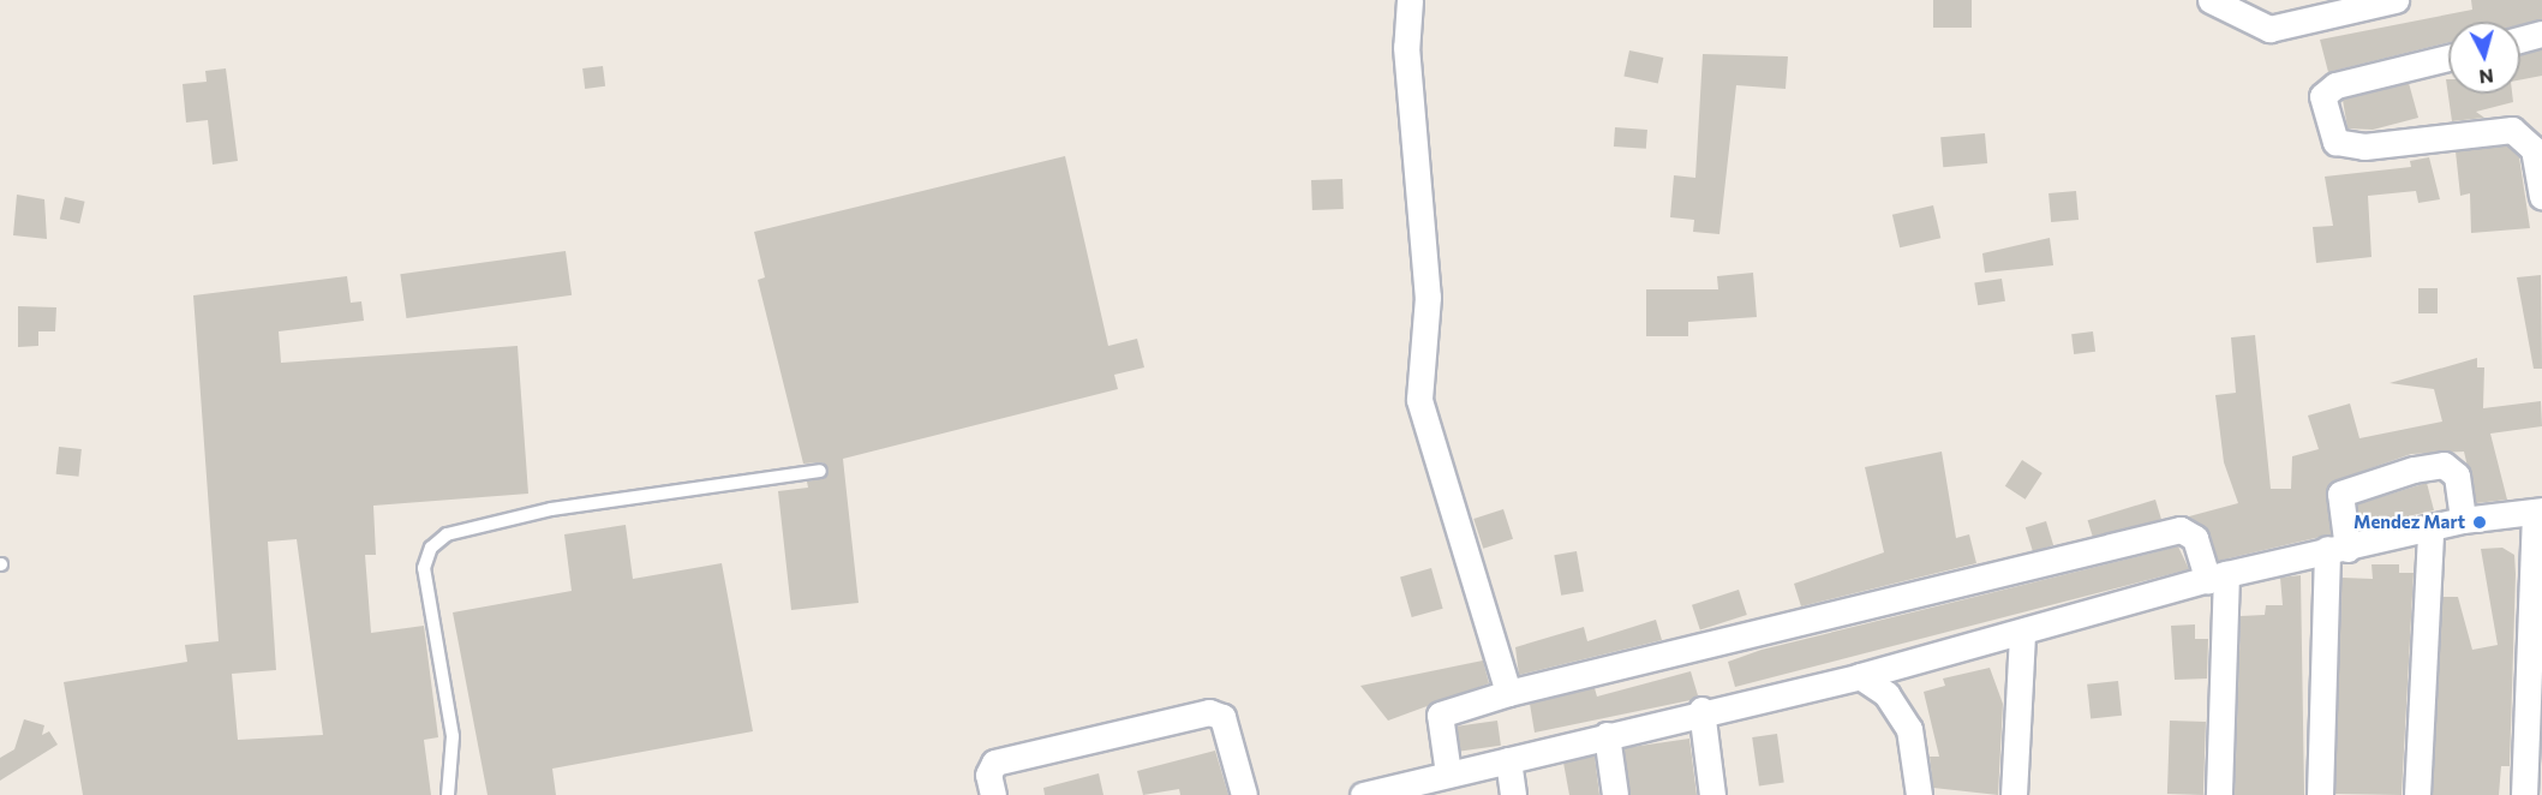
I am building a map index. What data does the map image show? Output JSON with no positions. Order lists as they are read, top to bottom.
{
  "places": ["Mendez Mart"],
  "north": "bottom"
}
